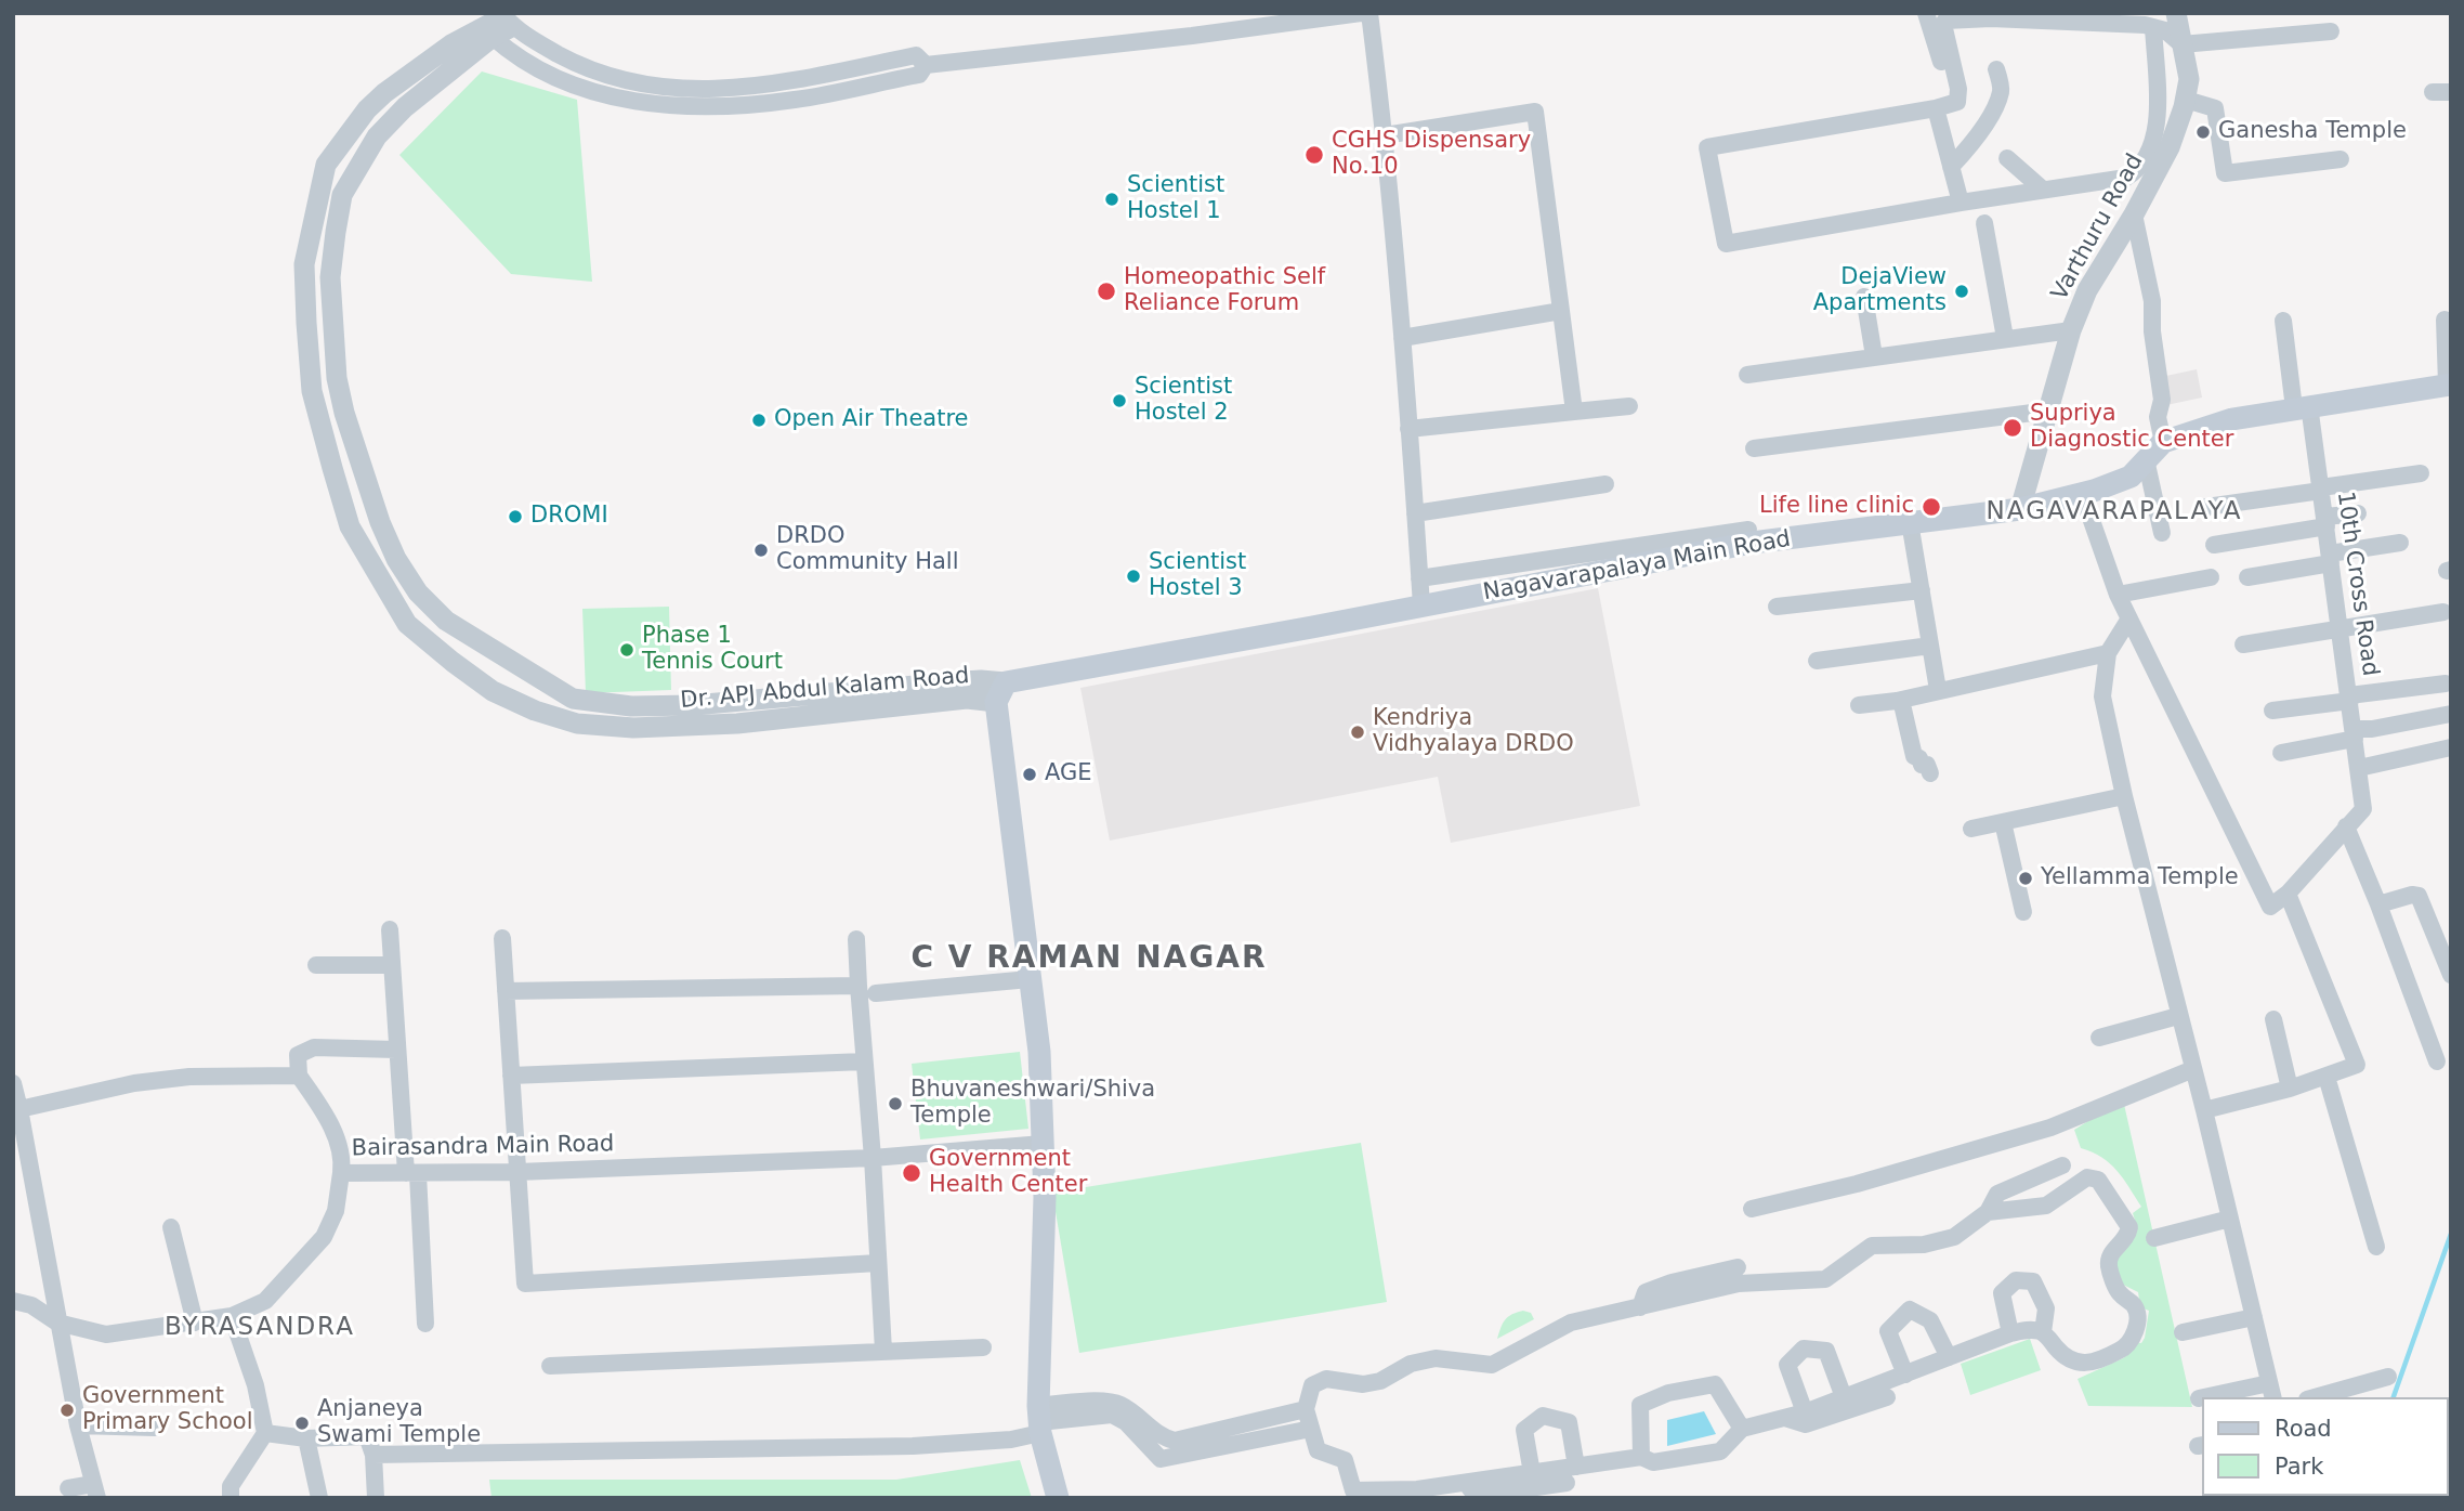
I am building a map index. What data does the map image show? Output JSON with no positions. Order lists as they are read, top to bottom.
{
  "streets": {
    "main road": ["Nagavarapalaya Main Road"],
    "street": [
      "Varthuru Road",
      "10th Cross Road",
      "Dr. APJ Abdul Kalam Road",
      "Bairasandra Main Road"
    ]
  },
  "crossings": [
    ["Varthuru Road", "Nagavarapalaya Main Road"],
    ["Nagavarapalaya Main Road", "10th Cross Road"]
  ],
  "districts": ["NAGAVARAPALAYA", "C V RAMAN NAGAR", "BYRASANDRA"],
  "places": [
    "Ganesha Temple",
    "CGHS Dispensary No.10",
    "Scientist Hostel 1",
    "Homeopathic Self Reliance Forum",
    "DejaView Apartments",
    "Scientist Hostel 2",
    "Open Air Theatre",
    "Supriya Diagnostic Center",
    "Life line clinic",
    "DROMI",
    "DRDO Community Hall",
    "Scientist Hostel 3",
    "Phase 1 Tennis Court",
    "Kendriya Vidhyalaya DRDO",
    "AGE",
    "Yellamma Temple",
    "Bhuvaneshwari/Shiva Temple",
    "Government Health Center",
    "Government Primary School",
    "Anjaneya Swami Temple"
  ],
  "legend": ["Road", "Park"]
}
